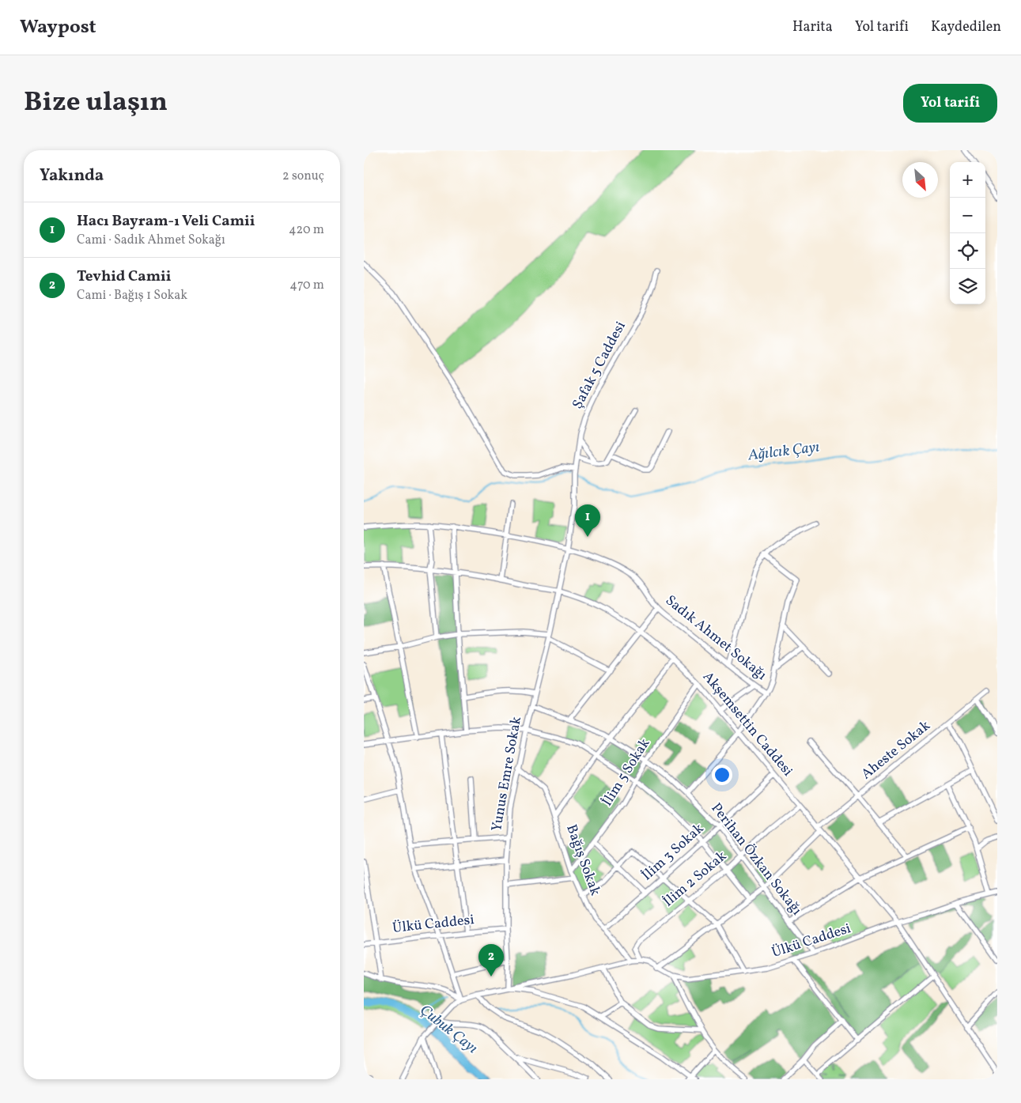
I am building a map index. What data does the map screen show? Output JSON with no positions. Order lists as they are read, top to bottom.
{
  "streets": {
    "street": [
      "Şafak 5 Caddesi",
      "Sadık Ahmet Sokağı",
      "Akşemsettin Caddesi",
      "Aheste Sokak",
      "İlim 5 Sokak",
      "Yunus Emre Sokak",
      "İlim 3 Sokak",
      "Perihan Özkan Sokağı",
      "Bağış Sokak",
      "İlim 2 Sokak",
      "Ülkü Caddesi"
    ]
  },
  "crossings": [
    ["Şafak 5 Caddesi", "Sadık Ahmet Sokağı"],
    ["Şafak 5 Caddesi", "Akşemsettin Caddesi"],
    ["Şafak 5 Caddesi", "Yunus Emre Sokak"],
    ["Akşemsettin Caddesi", "Aheste Sokak"],
    ["Akşemsettin Caddesi", "İlim 5 Sokak"],
    ["Akşemsettin Caddesi", "Yunus Emre Sokak"],
    ["Akşemsettin Caddesi", "İlim 3 Sokak"],
    ["Akşemsettin Caddesi", "İlim 2 Sokak"],
    ["Akşemsettin Caddesi", "Ülkü Caddesi"],
    ["Aheste Sokak", "Perihan Özkan Sokağı"],
    ["Aheste Sokak", "Ülkü Caddesi"],
    ["İlim 5 Sokak", "Perihan Özkan Sokağı"],
    ["İlim 5 Sokak", "Bağış Sokak"],
    ["Yunus Emre Sokak", "Perihan Özkan Sokağı"],
    ["Yunus Emre Sokak", "Bağış Sokak"],
    ["Yunus Emre Sokak", "Ülkü Caddesi"],
    ["İlim 3 Sokak", "Perihan Özkan Sokağı"],
    ["İlim 3 Sokak", "Bağış Sokak"],
    ["Perihan Özkan Sokağı", "İlim 2 Sokak"],
    ["Perihan Özkan Sokağı", "Ülkü Caddesi"],
    ["Bağış Sokak", "Ülkü Caddesi"],
    ["İlim 2 Sokak", "Ülkü Caddesi"]
  ],
  "water": ["Ağılcık Çayı", "Çubuk Çayı"],
  "north": "bottom right",
  "page": {
    "header": "Waypost",
    "nav": ["Harita", "Yol tarifi", "Kaydedilen"],
    "title": "Bize ulaşın",
    "buttons": "Yol tarifi",
    "heading": ["Yakında", "2 sonuç"],
    "map_buttons": ["+", "−"],
    "list": [
      {
        "mark": "1",
        "name": "Hacı Bayram-ı Veli Camii",
        "note": "Cami · Sadık Ahmet Sokağı",
        "value": "420 m"
      },
      {
        "mark": "2",
        "name": "Tevhid Camii",
        "note": "Cami · Bağış 1 Sokak",
        "value": "470 m"
      }
    ],
    "pins": ["1", "2"]
  }
}
